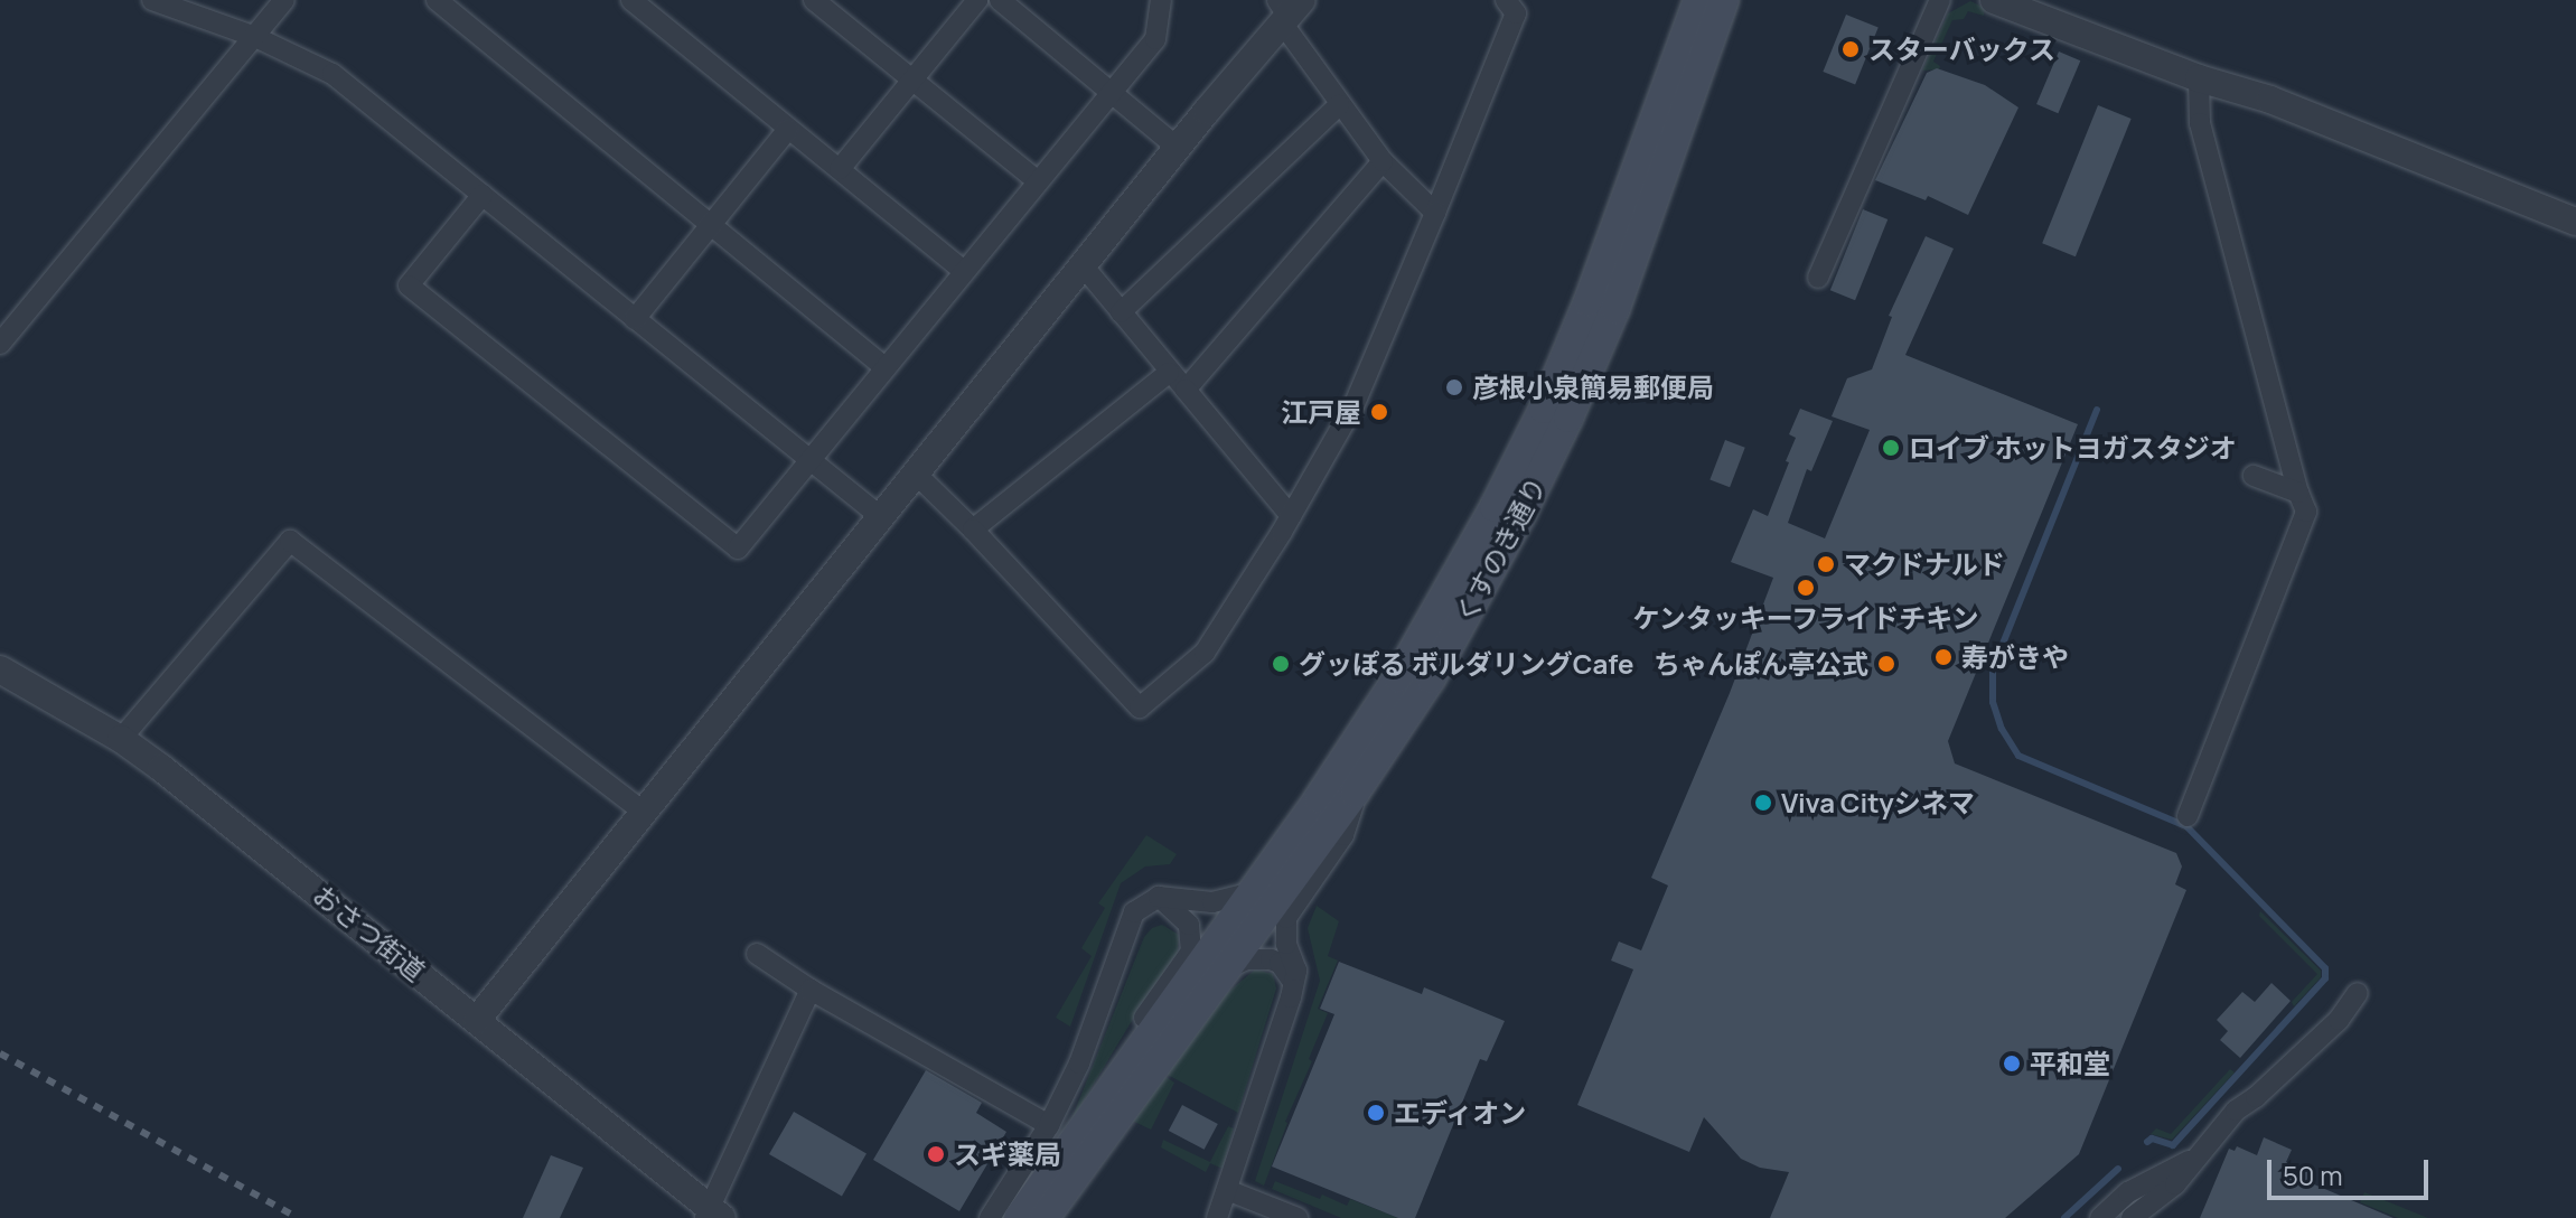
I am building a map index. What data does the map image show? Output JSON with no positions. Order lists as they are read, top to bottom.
{
  "streets": {
    "main road": ["くすのき通り"],
    "street": ["おさつ街道"]
  },
  "places": [
    "スターバックス",
    "彦根小泉簡易郵便局",
    "江戸屋",
    "ロイブ ホットヨガスタジオ",
    "マクドナルド",
    "ケンタッキーフライドチキン",
    "寿がきや",
    "グッぽる ボルダリングCafe",
    "ちゃんぽん亭公式",
    "Viva Cityシネマ",
    "平和堂",
    "エディオン",
    "スギ薬局"
  ],
  "scale_bar": "50 m"
}
